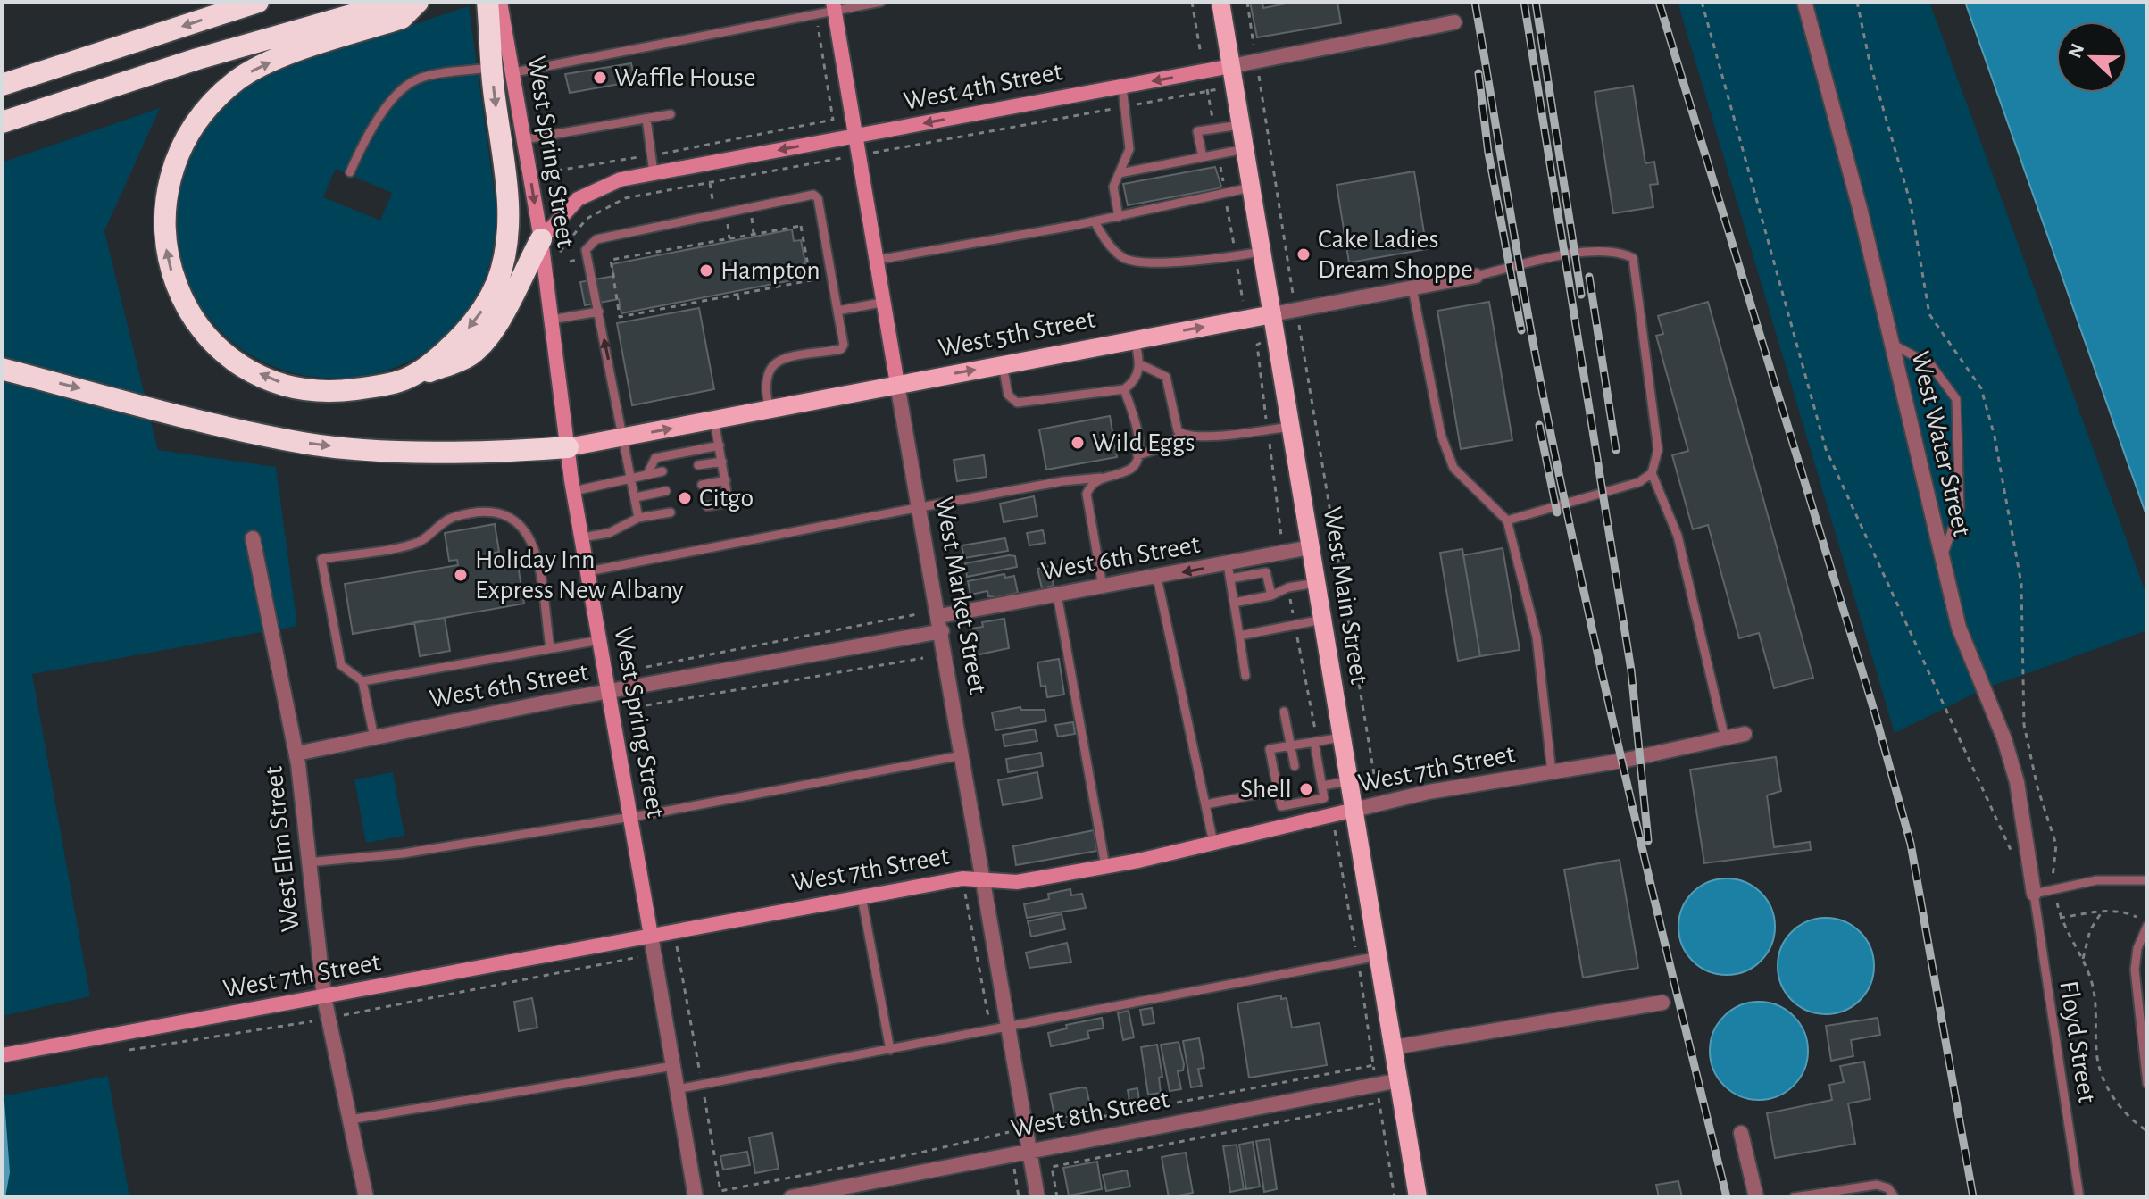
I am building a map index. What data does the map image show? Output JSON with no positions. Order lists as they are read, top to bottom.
{
  "streets": {
    "main road": ["West 5th Street", "West Main Street"],
    "street": [
      "West 4th Street",
      "West Spring Street",
      "West Water Street",
      "West 6th Street",
      "West Market Street",
      "West 7th Street",
      "West Elm Street",
      "West 8th Street"
    ],
    "lane": ["Floyd Street"]
  },
  "crossings": [
    ["West 4th Street", "West Spring Street"],
    ["West 4th Street", "West Market Street"],
    ["West 4th Street", "West Main Street"],
    ["West Spring Street", "West 5th Street"],
    ["West Spring Street", "West 6th Street"],
    ["West Spring Street", "West 7th Street"],
    ["West 5th Street", "West Market Street"],
    ["West 5th Street", "West Main Street"],
    ["West Water Street", "Floyd Street"],
    ["West 6th Street", "West Market Street"],
    ["West 6th Street", "West Main Street"],
    ["West 6th Street", "West Elm Street"],
    ["West Market Street", "West 7th Street"],
    ["West Market Street", "West 8th Street"],
    ["West Main Street", "West 7th Street"],
    ["West Main Street", "West 8th Street"],
    ["West 7th Street", "West Elm Street"]
  ],
  "one_way": ["West 4th Street"],
  "places": [
    "Waffle House",
    "Cake Ladies Dream Shoppe",
    "Hampton",
    "Wild Eggs",
    "Citgo",
    "Holiday Inn Express New Albany",
    "Shell"
  ],
  "north": "left"
}
